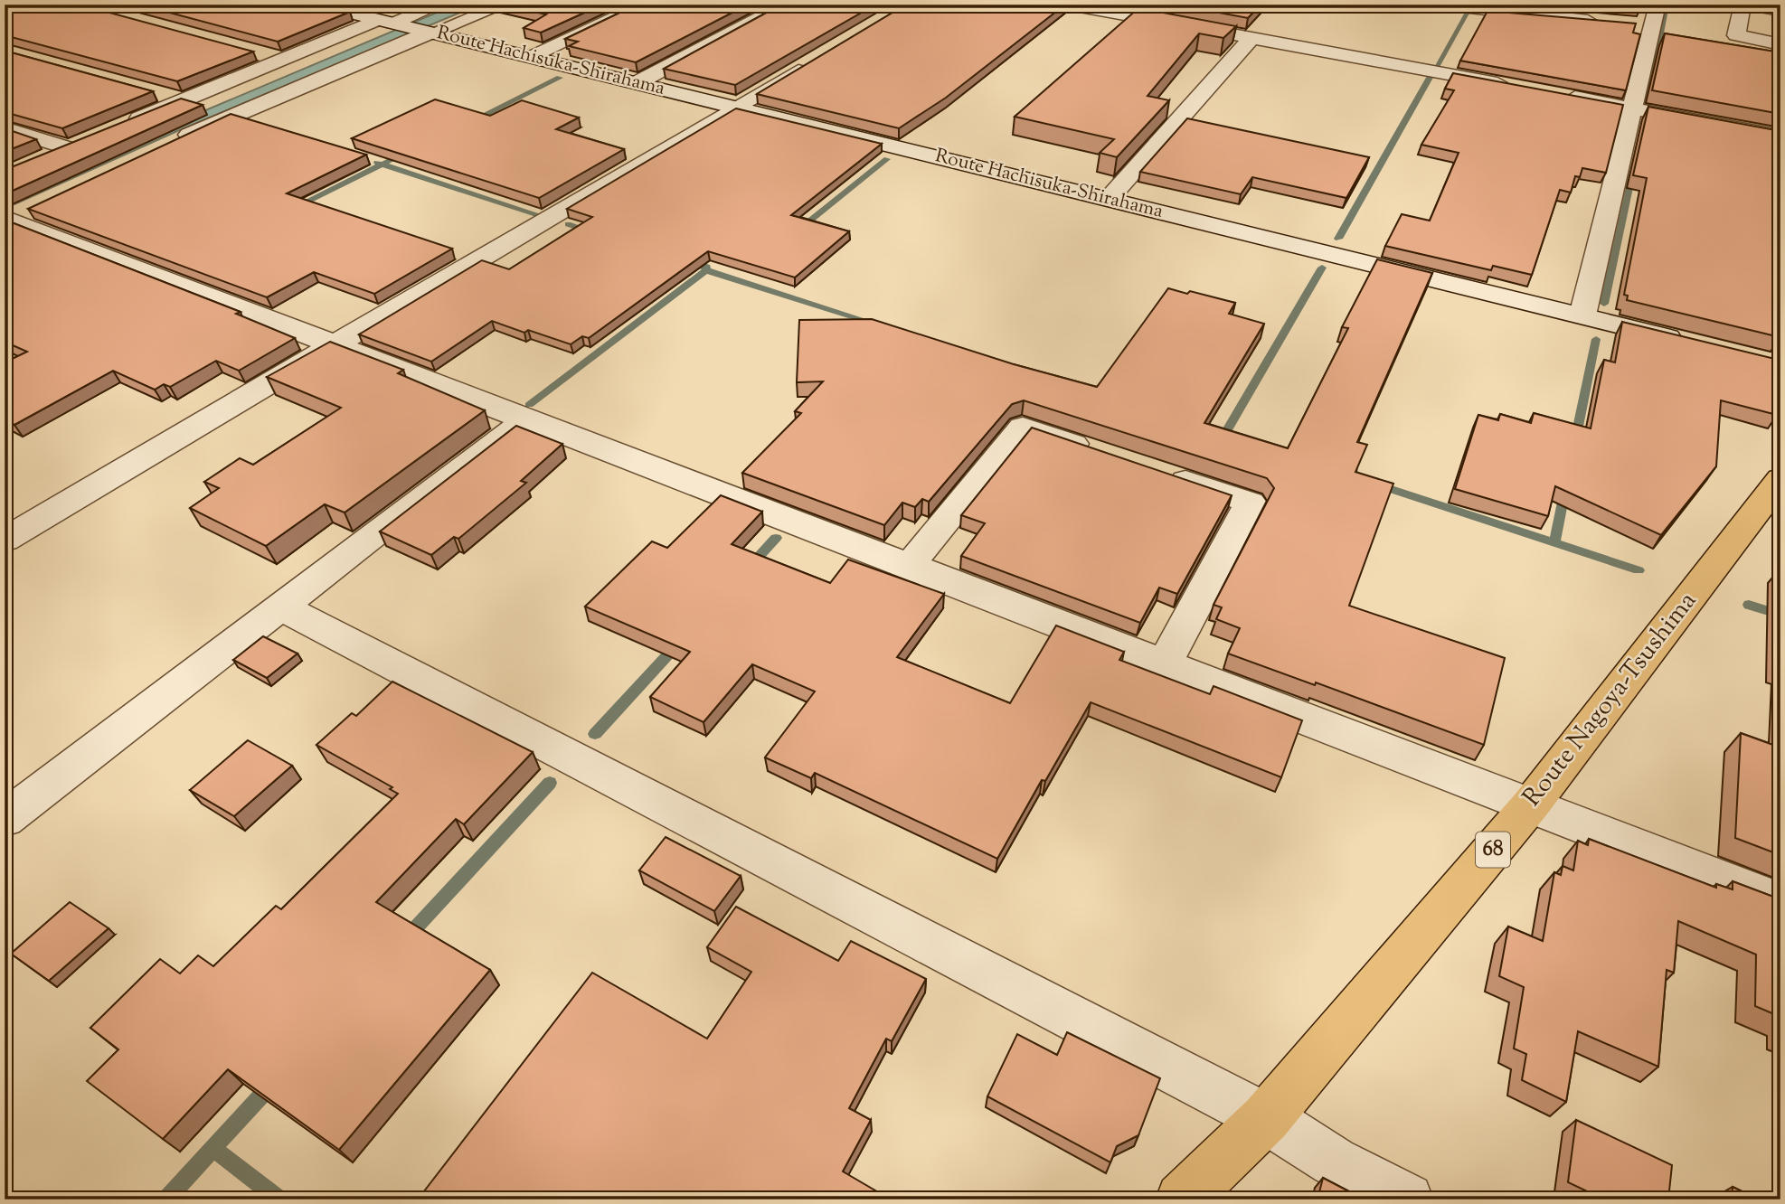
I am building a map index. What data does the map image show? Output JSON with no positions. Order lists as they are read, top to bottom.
{
  "streets": {
    "main road": ["Route Nagoya-Tsushima", "68"],
    "street": ["Route Hachisuka-Shirahama"]
  }
}
